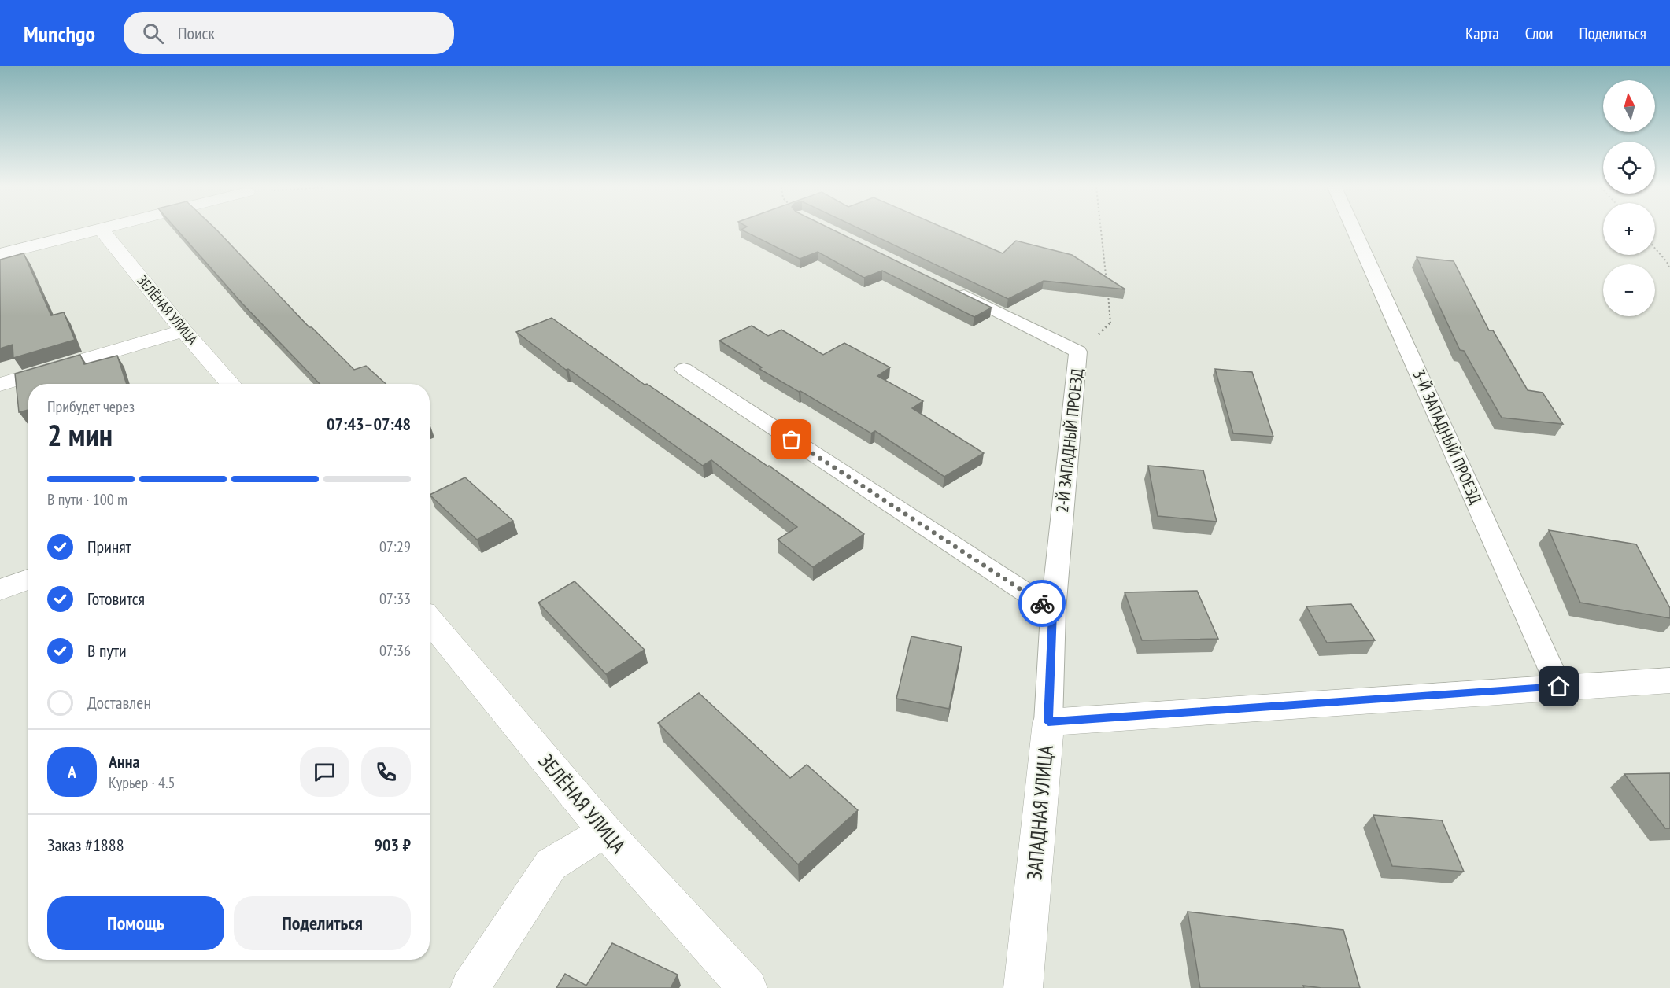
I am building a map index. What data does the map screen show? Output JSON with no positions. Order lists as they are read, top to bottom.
{
  "streets": {
    "street": ["ЗЕЛЁНАЯ УЛИЦА", "ЗАПАДНАЯ УЛИЦА"],
    "lane": ["3-Й ЗАПАДНЫЙ ПРОЕЗД", "2-Й ЗАПАДНЫЙ ПРОЕЗД"]
  },
  "crossings": [
    ["3-Й ЗАПАДНЫЙ ПРОЕЗД", "ЗАПАДНАЯ УЛИЦА"],
    ["2-Й ЗАПАДНЫЙ ПРОЕЗД", "ЗАПАДНАЯ УЛИЦА"]
  ],
  "north": "top",
  "page": {
    "header": "Munchgo",
    "search": "Поиск",
    "nav": ["Карта", "Слои", "Поделиться"],
    "map_buttons": ["+", "−"],
    "heading": ["2 мин", "Прибудет через", "07:43–07:48"],
    "panel": [
      "Анна",
      "Курьер · 4.5",
      "Заказ #1888",
      "903 ₽"
    ],
    "bar": "В пути · 100 m",
    "list": [
      ["Принят", "07:29"],
      ["Готовится", "07:33"],
      ["В пути", "07:36"],
      "Доставлен"
    ],
    "round": "А",
    "buttons": ["Помощь", "Поделиться"]
  }
}
